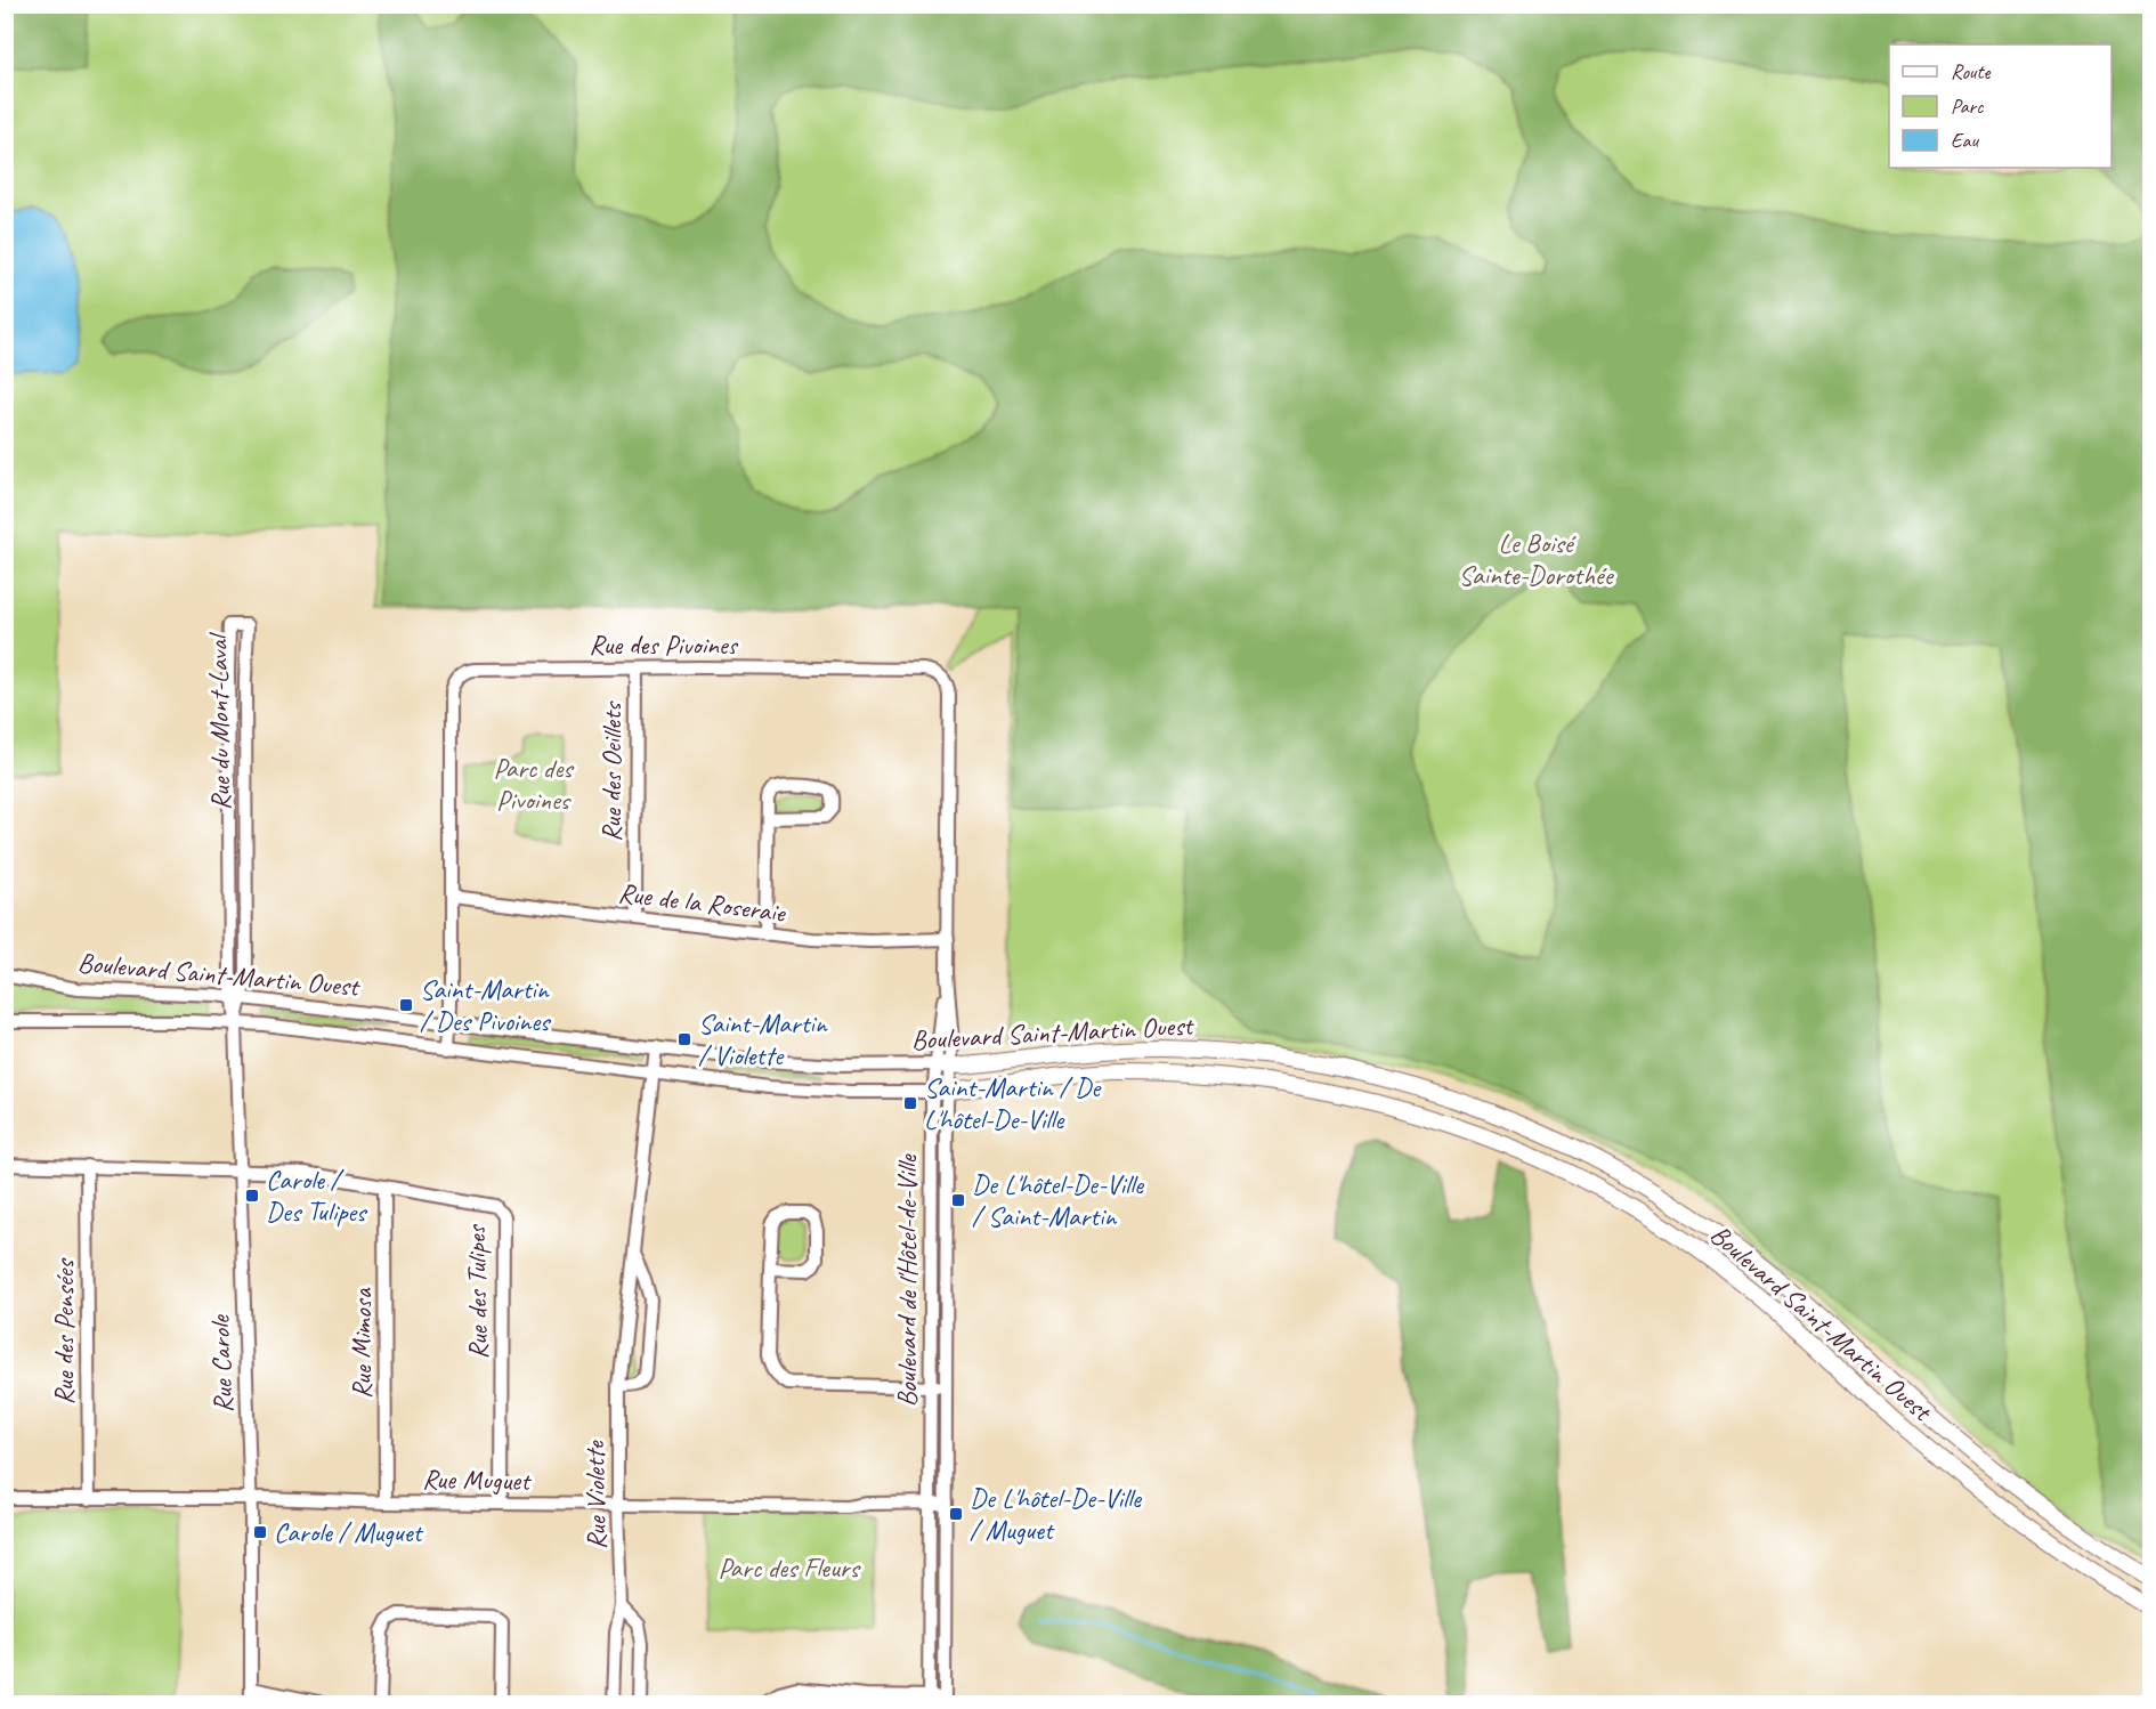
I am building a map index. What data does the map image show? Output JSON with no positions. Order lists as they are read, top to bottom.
{
  "streets": {
    "main road": ["Boulevard Saint-Martin Ouest"],
    "street": [
      "Rue des Pivoines",
      "Rue du Mont-Laval",
      "Rue des Oeillets",
      "Rue de la Roseraie",
      "Boulevard de l'Hôtel-de-Ville",
      "Rue des Tulipes",
      "Rue des Pensées",
      "Rue Mimosa",
      "Rue Carole",
      "Rue Muguet",
      "Rue Violette"
    ]
  },
  "crossings": [
    ["Rue des Pivoines", "Rue des Oeillets"],
    ["Rue des Pivoines", "Rue de la Roseraie"],
    ["Rue des Pivoines", "Boulevard Saint-Martin Ouest"],
    ["Rue des Pivoines", "Boulevard de l'Hôtel-de-Ville"],
    ["Rue du Mont-Laval", "Boulevard Saint-Martin Ouest"],
    ["Rue du Mont-Laval", "Rue Carole"],
    ["Rue des Oeillets", "Rue de la Roseraie"],
    ["Boulevard Saint-Martin Ouest", "Boulevard de l'Hôtel-de-Ville"],
    ["Boulevard Saint-Martin Ouest", "Rue Carole"],
    ["Boulevard Saint-Martin Ouest", "Rue Violette"],
    ["Boulevard de l'Hôtel-de-Ville", "Rue Muguet"],
    ["Rue des Tulipes", "Rue des Pensées"],
    ["Rue des Tulipes", "Rue Mimosa"],
    ["Rue des Tulipes", "Rue Carole"],
    ["Rue des Tulipes", "Rue Muguet"],
    ["Rue des Pensées", "Rue Muguet"],
    ["Rue Mimosa", "Rue Muguet"],
    ["Rue Carole", "Rue Muguet"],
    ["Rue Muguet", "Rue Violette"]
  ],
  "parks": ["Le Boisé Sainte-Dorothée", "Parc des Pivoines", "Parc des Fleurs"],
  "places": {
    "transit": [
      "Saint-Martin / Des Pivoines",
      "Saint-Martin / Violette",
      "Saint-Martin / De L'hôtel-De-Ville",
      "Carole / Des Tulipes",
      "De L'hôtel-De-Ville / Saint-Martin",
      "De L'hôtel-De-Ville / Muguet",
      "Carole / Muguet"
    ]
  },
  "legend": ["Route", "Parc", "Eau"]
}
